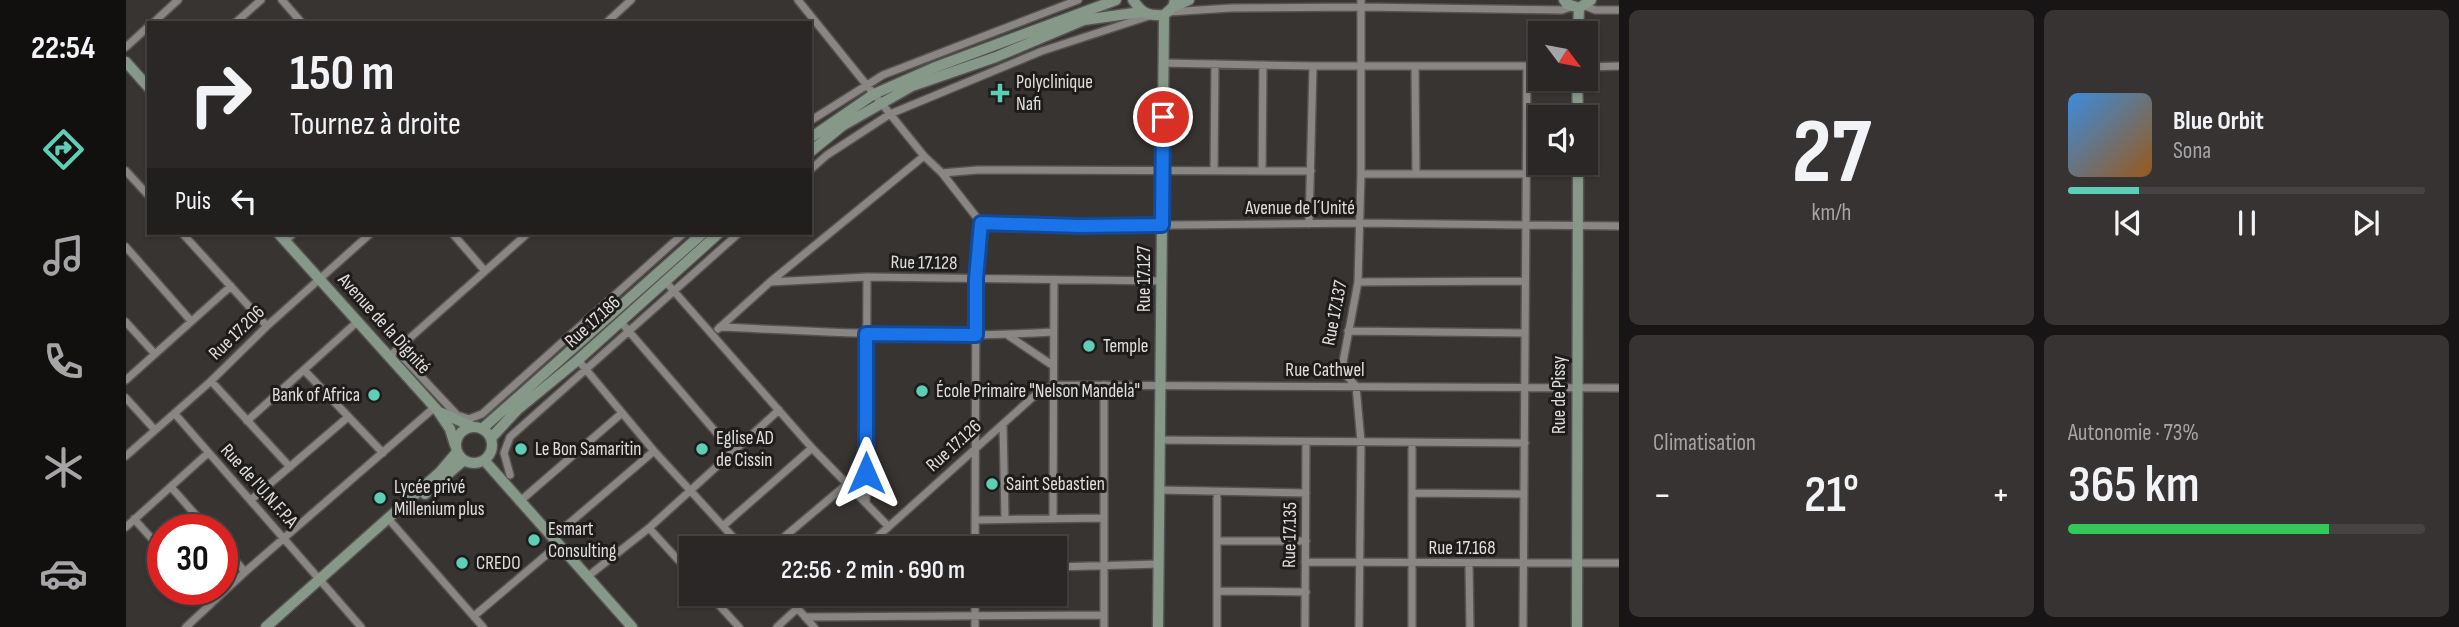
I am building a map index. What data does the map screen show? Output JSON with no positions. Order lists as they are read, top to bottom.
{
  "streets": {
    "main road": [
      "Rue 17.127",
      "Rue 17.186",
      "Avenue de la Dignité",
      "Rue de Pissy"
    ],
    "street": [
      "Avenue de l´Unité",
      "Rue 17.128",
      "Rue 17.137",
      "Rue 17.206",
      "Rue Cathwel",
      "Rue 17.126",
      "Rue de l'U.N.F.P.A",
      "Rue 17.135",
      "Rue 17.168"
    ]
  },
  "crossings": [
    ["Avenue de l´Unité", "Rue 17.127"],
    ["Avenue de l´Unité", "Rue 17.137"],
    ["Avenue de l´Unité", "Rue de Pissy"],
    ["Rue 17.128", "Rue 17.127"],
    ["Rue 17.127", "Rue Cathwel"],
    ["Rue 17.137", "Rue Cathwel"],
    ["Rue 17.137", "Rue 17.168"],
    ["Rue 17.186", "Avenue de la Dignité"],
    ["Avenue de la Dignité", "Rue 17.206"],
    ["Rue 17.206", "Rue de l'U.N.F.P.A"],
    ["Rue Cathwel", "Rue de Pissy"],
    ["Rue Cathwel", "Rue 17.126"],
    ["Rue de Pissy", "Rue 17.168"],
    ["Rue 17.135", "Rue 17.168"]
  ],
  "places": {
    "health": ["Polyclinique Nafi"],
    "other": [
      "Temple",
      "École Primaire \"Nelson Mandela\"",
      "Bank of Africa",
      "Le Bon Samaritin",
      "Eglise AD de Cissin",
      "Saint Sebastien",
      "Lycée privé Millenium plus",
      "Esmart Consulting",
      "CREDO"
    ]
  },
  "north": "bottom right",
  "page": {
    "tabs": "22:54",
    "tile": [
      ["27", "km/h"],
      "Climatisation",
      ["Autonomie · 73%", "365 km"]
    ],
    "turn": ["150 m", "Tournez à droite"],
    "song": ["Blue Orbit", "Sona"],
    "then": "Puis",
    "heat": ["−", "21°", "+"],
    "limit": "30",
    "trip": "22:56 · 2 min · 690 m"
  }
}
